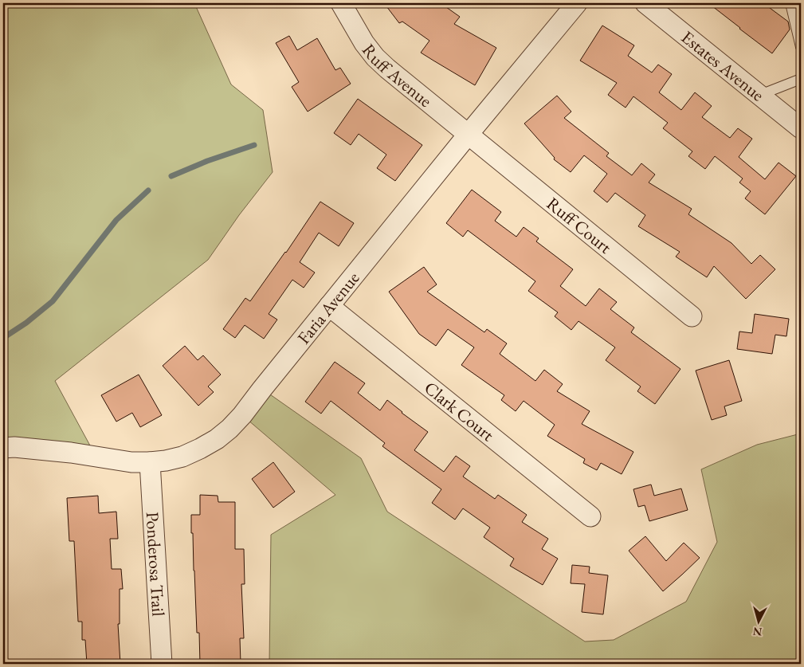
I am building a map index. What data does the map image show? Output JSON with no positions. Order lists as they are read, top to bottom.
{
  "streets": {
    "street": [
      "Estates Avenue",
      "Ruff Avenue",
      "Ruff Court",
      "Faria Avenue",
      "Clark Court",
      "Ponderosa Trail"
    ]
  },
  "crossings": [
    ["Ruff Avenue", "Ruff Court"],
    ["Ruff Avenue", "Faria Avenue"],
    ["Ruff Court", "Faria Avenue"],
    ["Faria Avenue", "Clark Court"],
    ["Faria Avenue", "Ponderosa Trail"]
  ],
  "north": "bottom"
}
